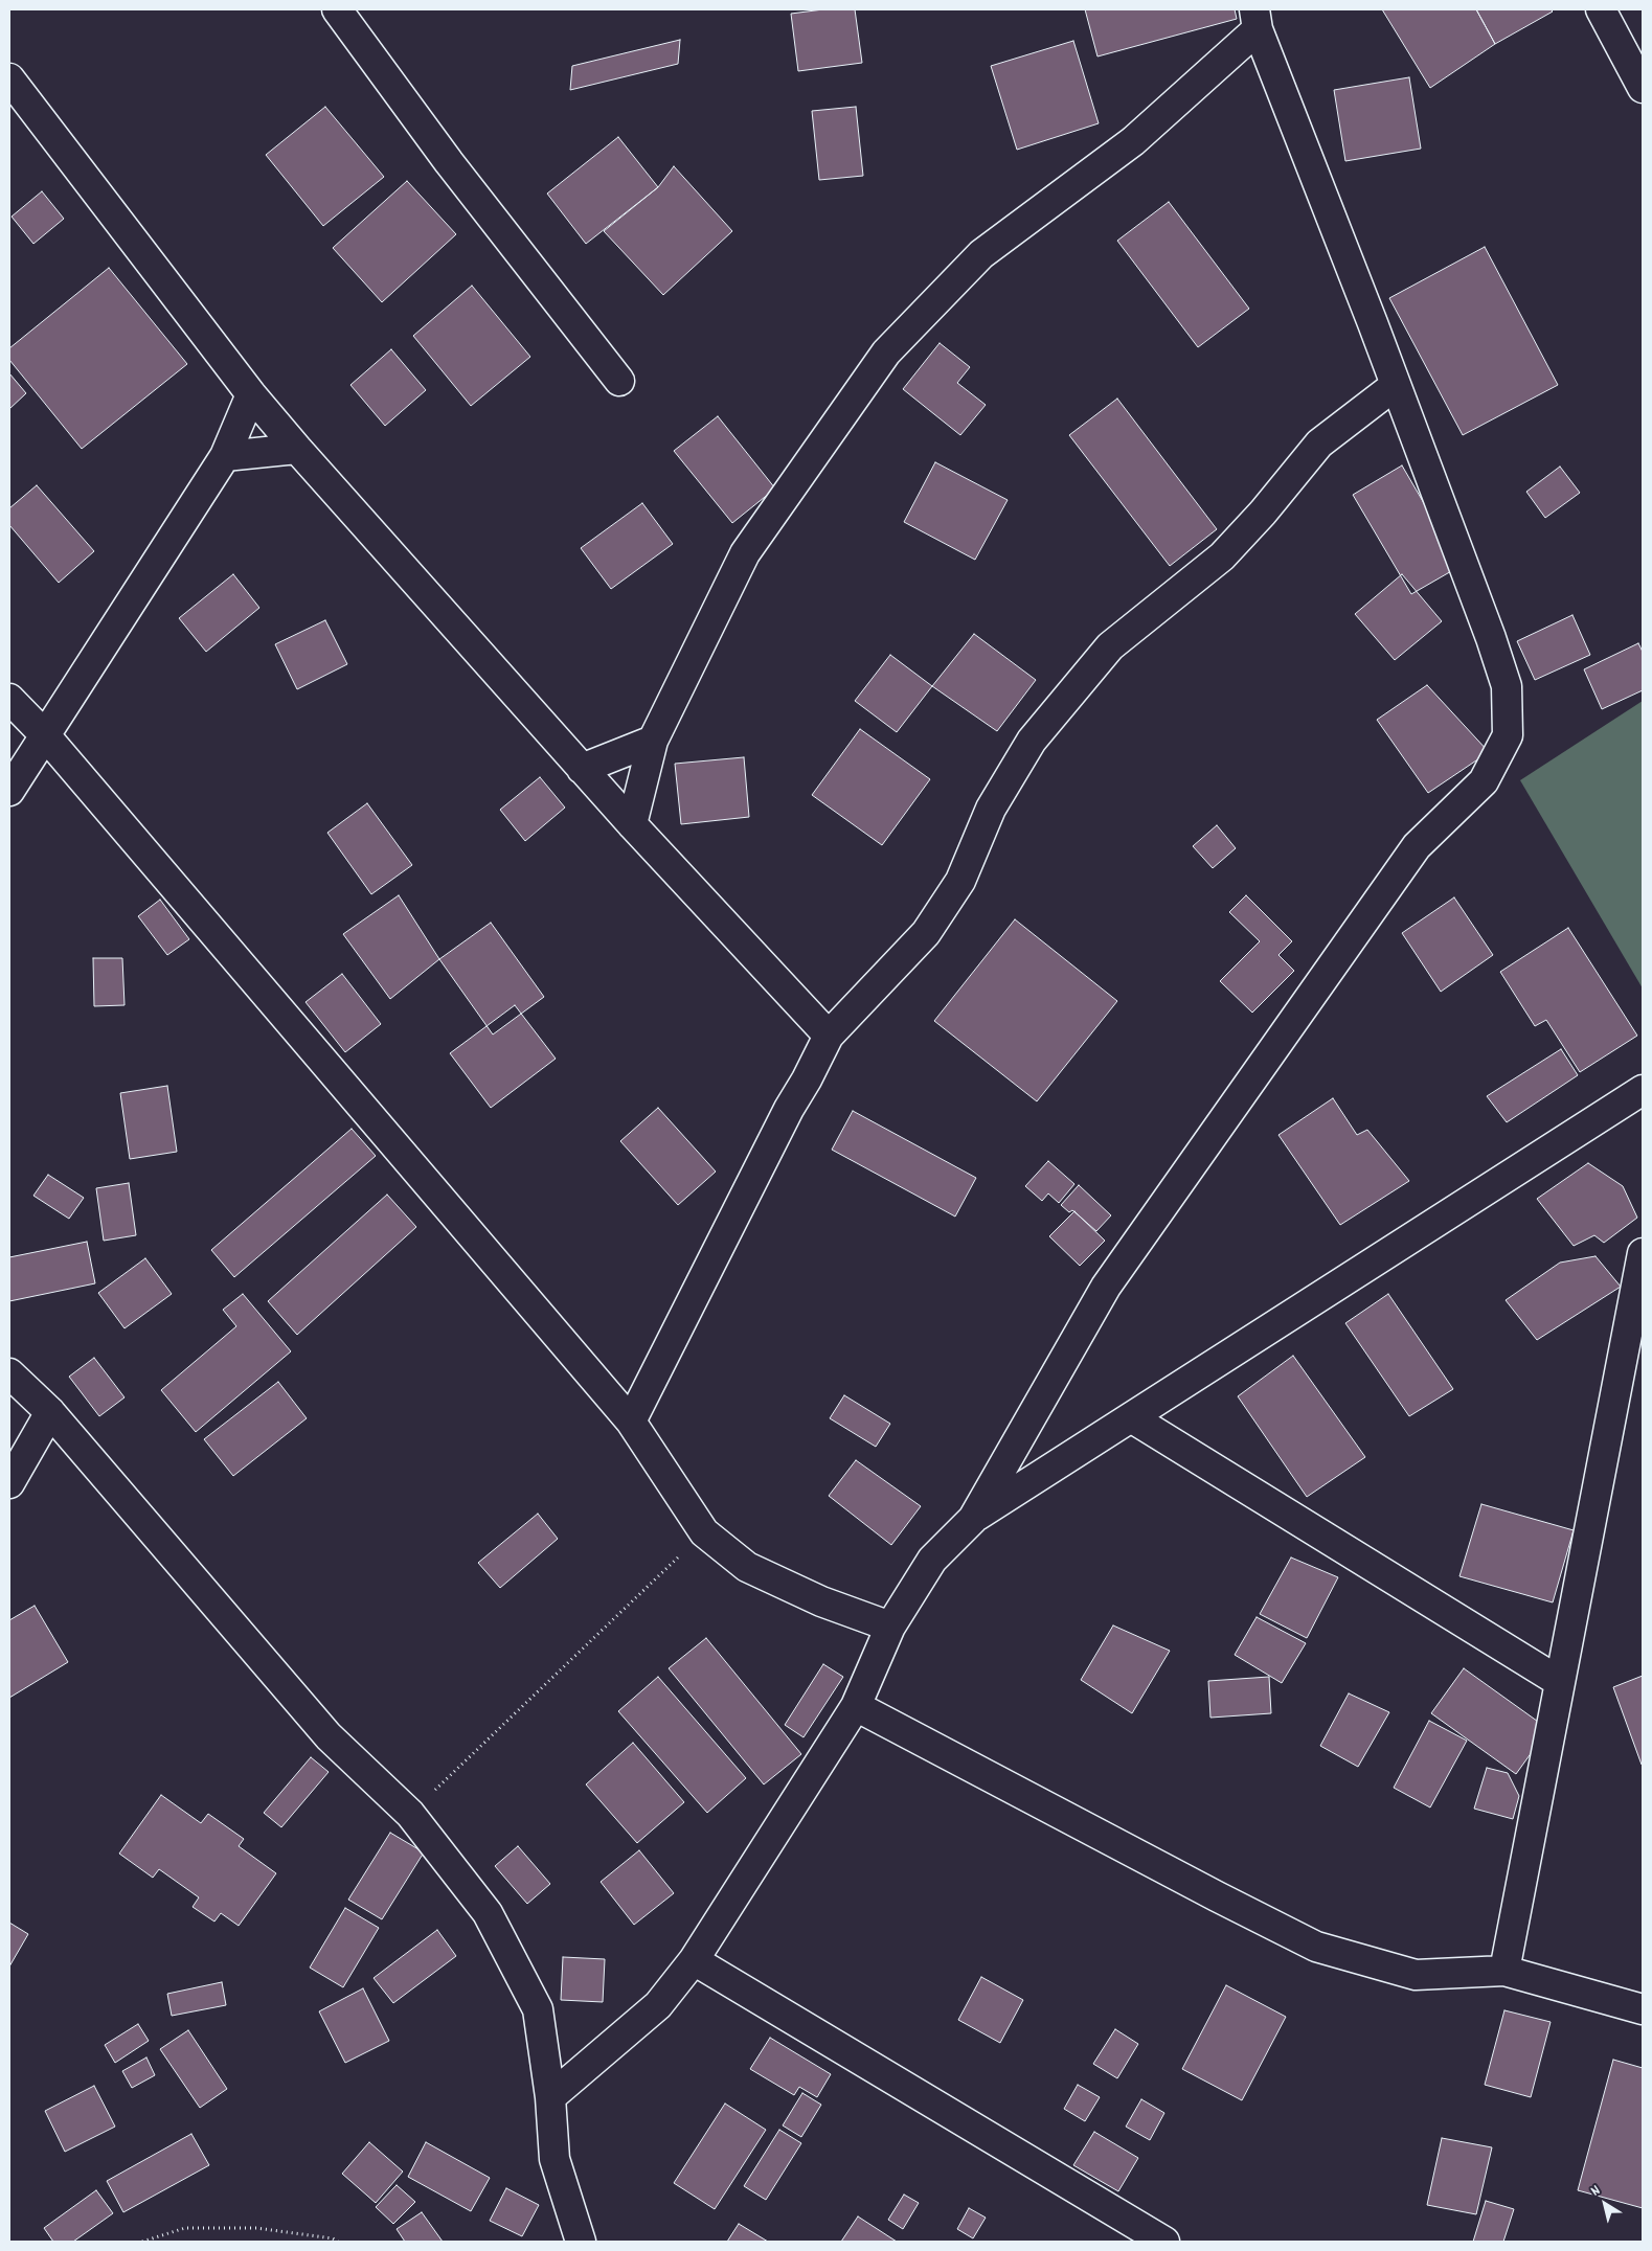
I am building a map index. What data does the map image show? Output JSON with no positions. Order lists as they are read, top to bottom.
{
  "north": "top left"
}
